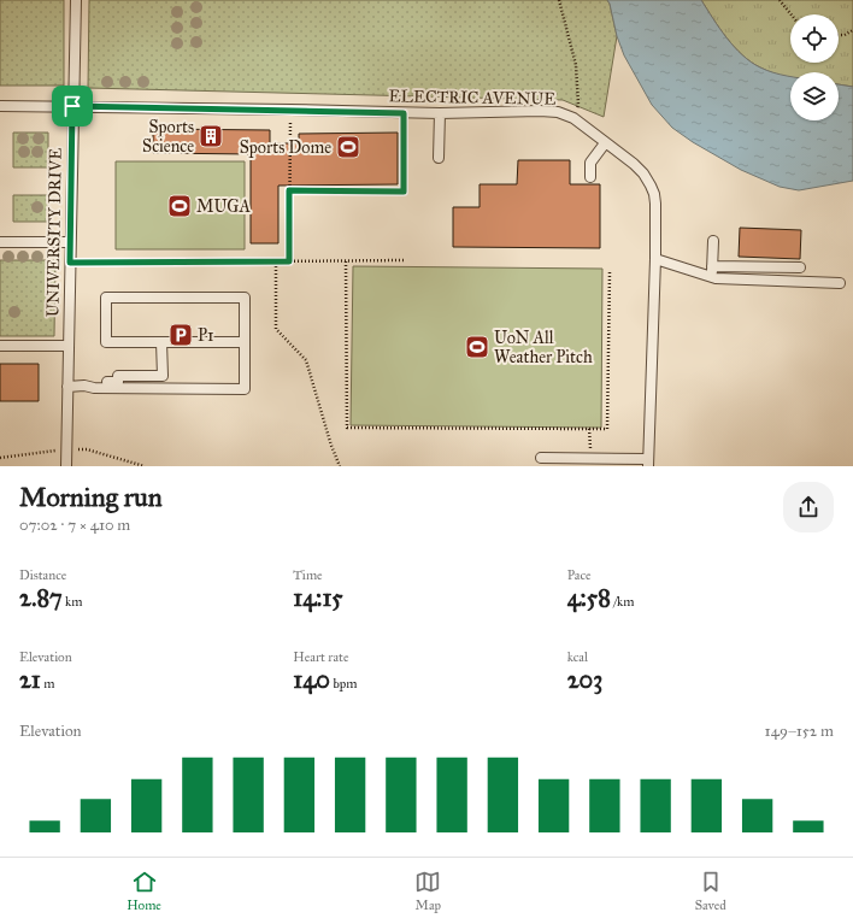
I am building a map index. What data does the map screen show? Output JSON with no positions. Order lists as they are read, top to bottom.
{
  "streets": {
    "lane": ["ELECTRIC AVENUE", "UNIVERSITY DRIVE"]
  },
  "crossings": [
    ["ELECTRIC AVENUE", "UNIVERSITY DRIVE"]
  ],
  "places": {
    "building": ["Sports Science"],
    "sports": ["Sports Dome", "MUGA", "UoN All Weather Pitch"],
    "parking": ["P1"]
  },
  "page": {
    "heading": ["Morning run", "07:02 · 7 × 410 m"],
    "stats": [
      ["Distance", "2.87 km"],
      ["Time", "14:15"],
      ["Pace", "4:58 /km"],
      ["Elevation", "21 m"],
      ["Heart rate", "140 bpm"],
      ["kcal", "203"]
    ],
    "chart": ["Elevation", "149–152 m"],
    "tabs": ["Home", "Map", "Saved"]
  }
}
